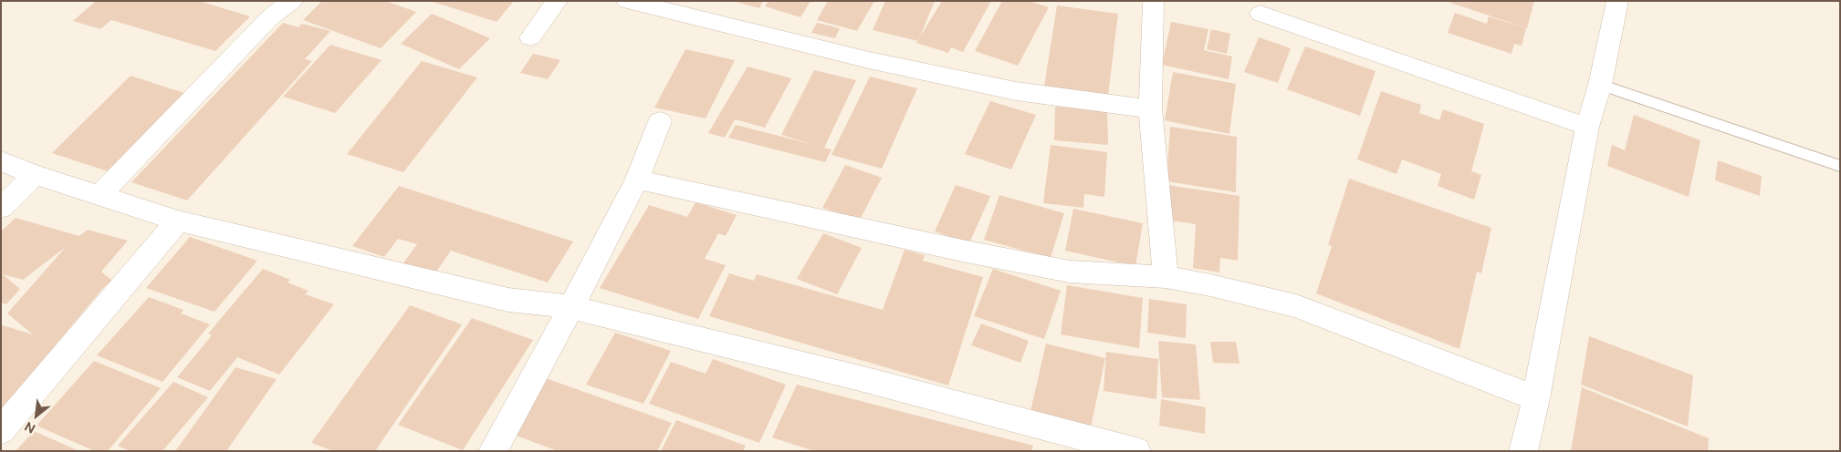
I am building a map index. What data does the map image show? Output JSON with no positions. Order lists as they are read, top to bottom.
{
  "north": "bottom left"
}
